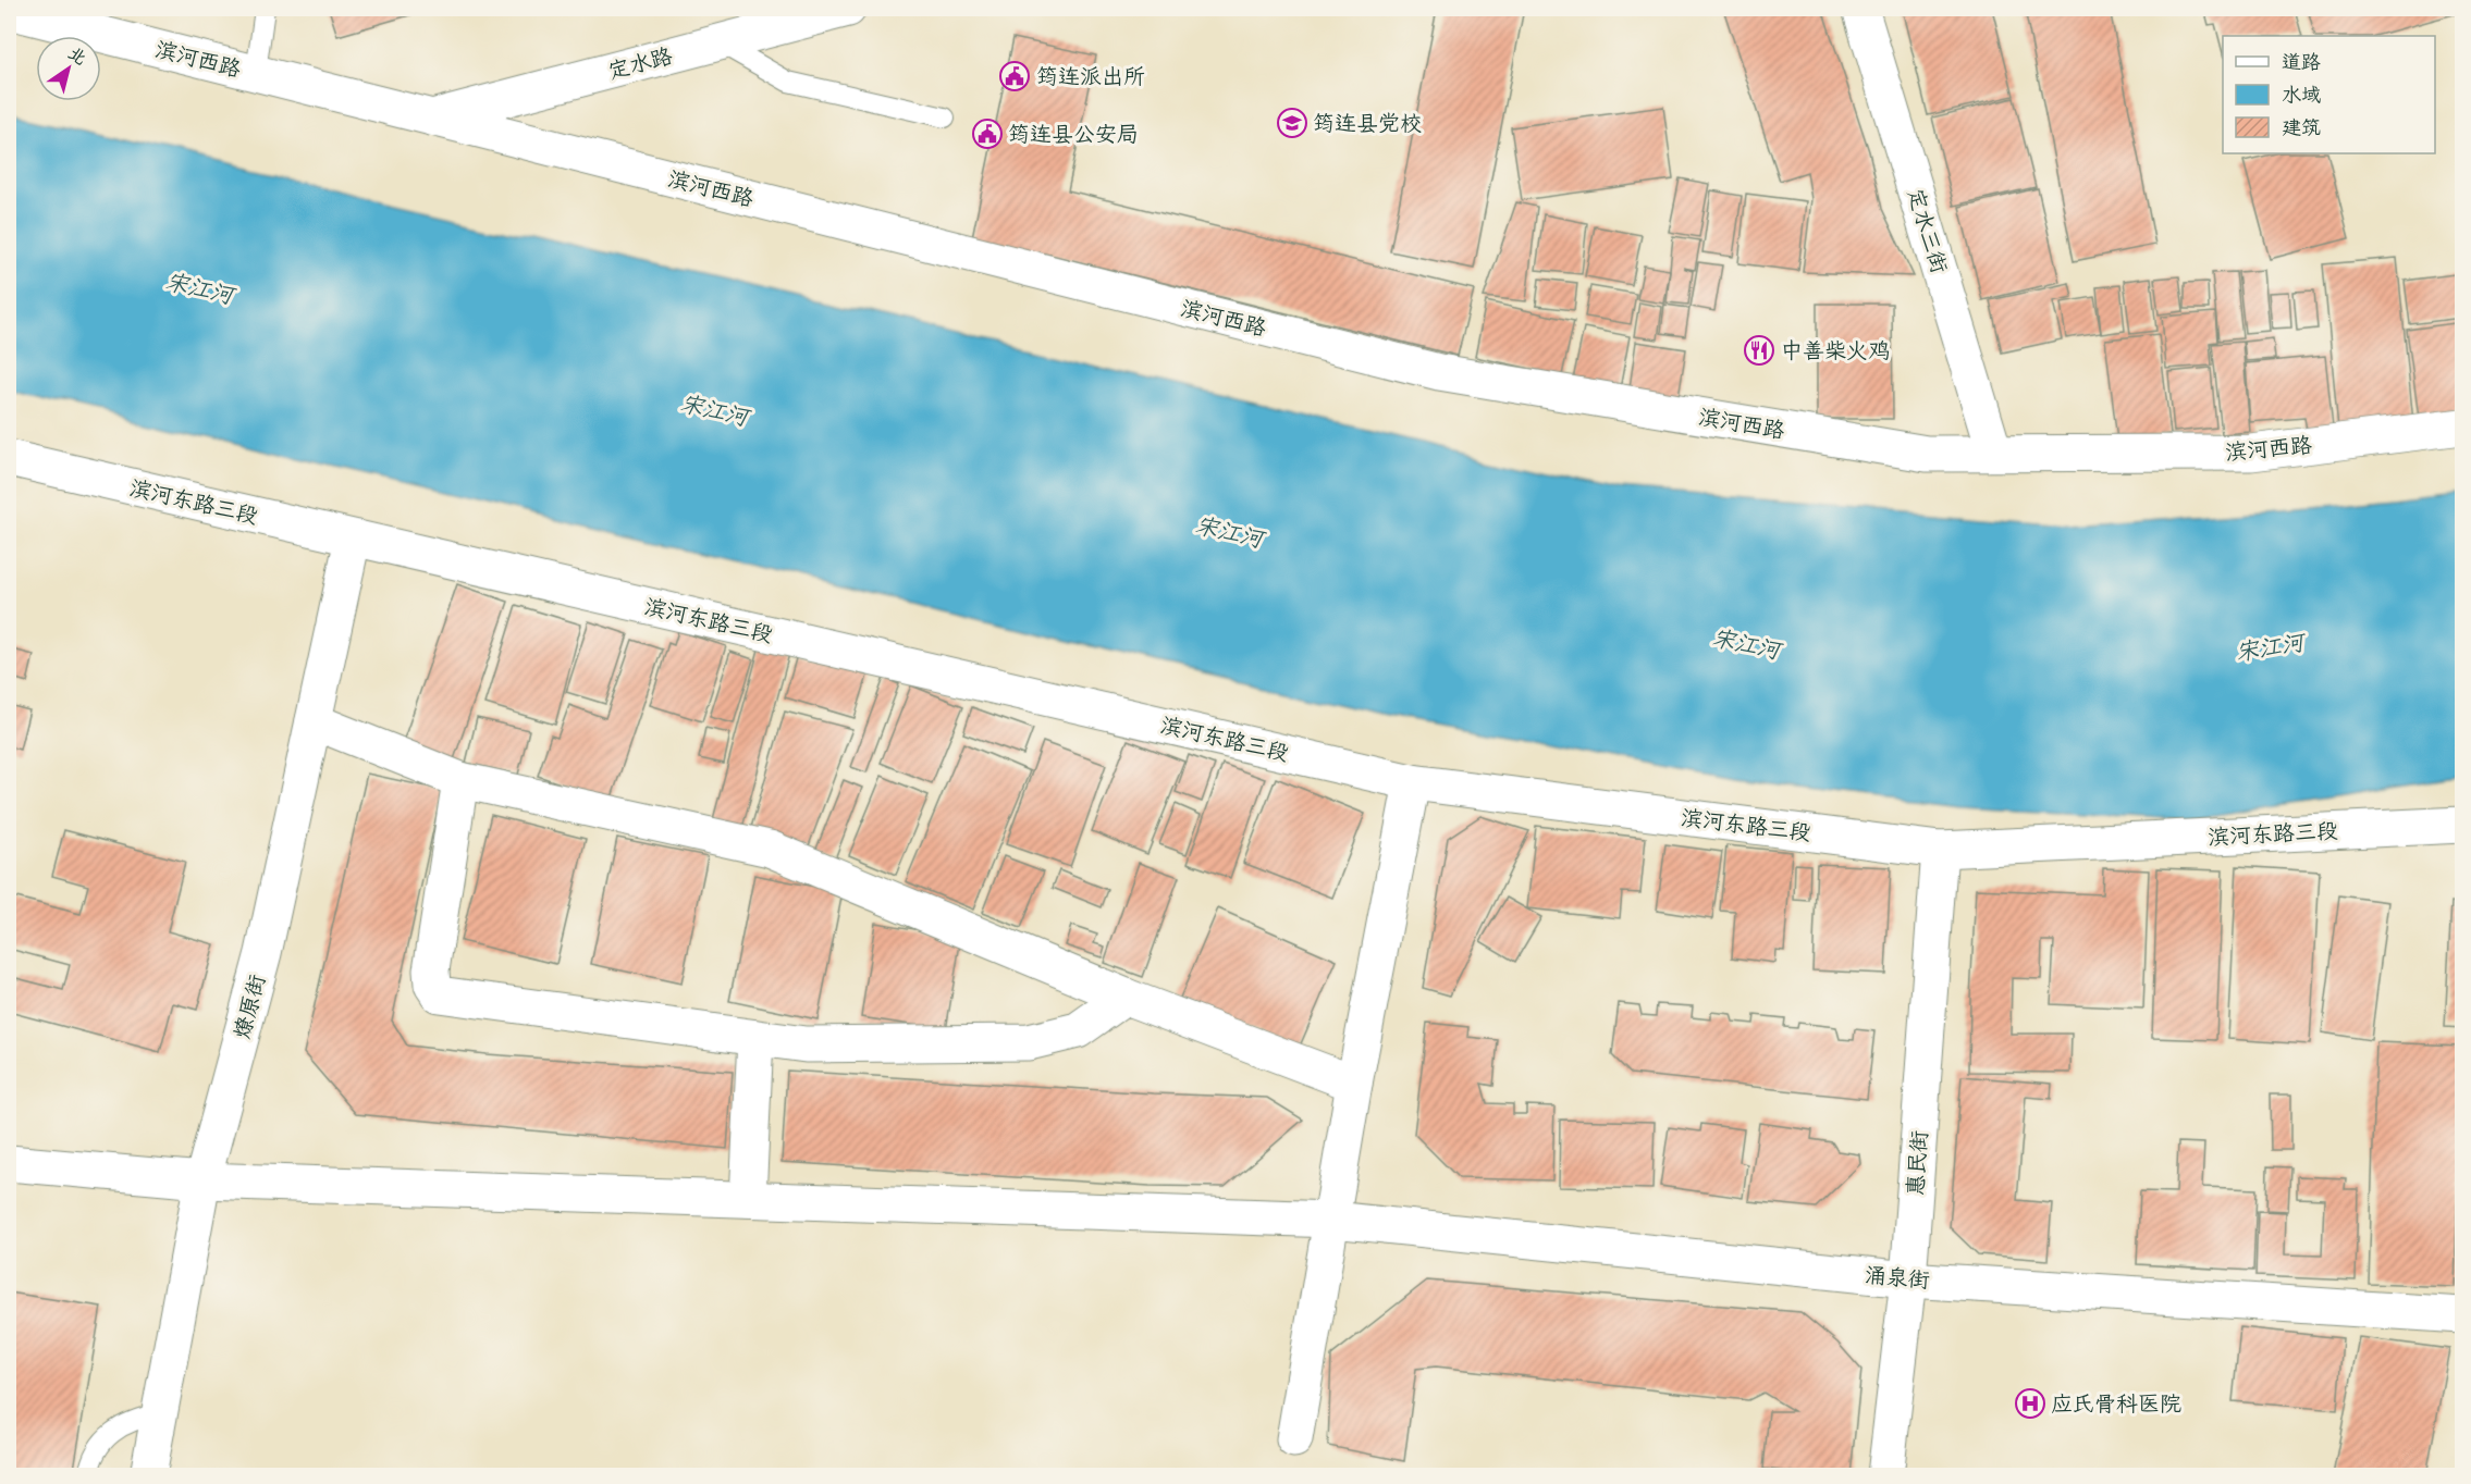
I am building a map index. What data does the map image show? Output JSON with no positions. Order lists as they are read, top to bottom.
{
  "streets": {
    "street": [
      "滨河西路",
      "定水路",
      "定水三街",
      "滨河东路三段",
      "燎原街",
      "惠民街",
      "涌泉街"
    ]
  },
  "crossings": [
    ["滨河西路", "定水路"],
    ["滨河西路", "定水三街"],
    ["滨河东路三段", "燎原街"],
    ["滨河东路三段", "惠民街"],
    ["燎原街", "涌泉街"],
    ["惠民街", "涌泉街"]
  ],
  "water": ["宋江河"],
  "places": {
    "public building": ["筠连派出所", "筠连县公安局"],
    "school or university": ["筠连县党校"],
    "restaurant": ["中善柴火鸡"],
    "hospital": ["应氏骨科医院"]
  },
  "legend": ["道路", "水域", "建筑"],
  "north": "top right"
}
